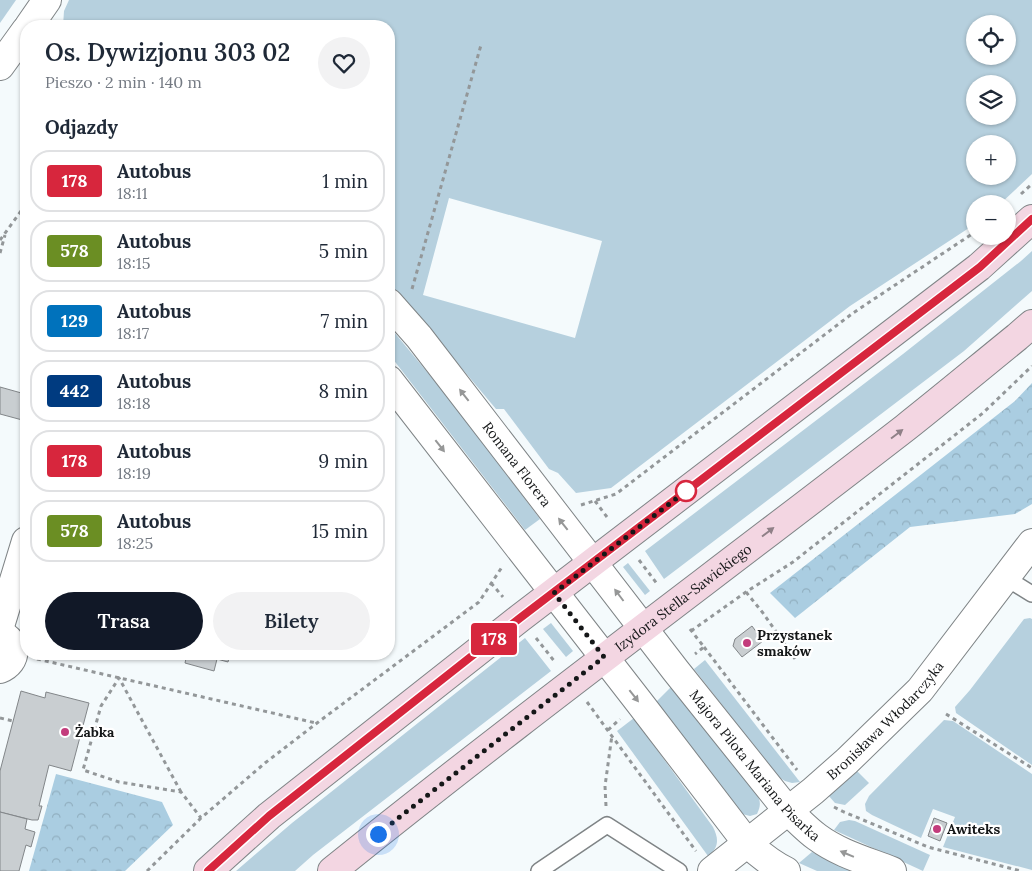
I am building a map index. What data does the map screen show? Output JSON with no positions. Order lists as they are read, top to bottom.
{
  "streets": {
    "main road": ["Izydora Stella-Sawickiego"],
    "street": ["Romana Florera", "Bronisława Włodarczyka", "Majora Pilota Mariana Pisarka"]
  },
  "crossings": [
    ["Romana Florera", "Izydora Stella-Sawickiego"],
    ["Romana Florera", "Majora Pilota Mariana Pisarka"],
    ["Izydora Stella-Sawickiego", "Majora Pilota Mariana Pisarka"],
    ["Bronisława Włodarczyka", "Majora Pilota Mariana Pisarka"]
  ],
  "places": ["Przystanek smaków", "Żabka", "Awiteks"],
  "lines": ["bus line 178"],
  "page": {
    "on_map": "178",
    "map_buttons": ["+", "−"],
    "heading": [
      ["Os. Dywizjonu 303 02", "Pieszo · 2 min · 140 m"],
      "Odjazdy"
    ],
    "list": [
      {
        "mark": "178",
        "name": "Autobus",
        "note": "18:11",
        "value": "1 min"
      },
      {
        "mark": "578",
        "name": "Autobus",
        "note": "18:15",
        "value": "5 min"
      },
      {
        "mark": "129",
        "name": "Autobus",
        "note": "18:17",
        "value": "7 min"
      },
      {
        "mark": "442",
        "name": "Autobus",
        "note": "18:18",
        "value": "8 min"
      },
      {
        "mark": "178",
        "name": "Autobus",
        "note": "18:19",
        "value": "9 min"
      },
      {
        "mark": "578",
        "name": "Autobus",
        "note": "18:25",
        "value": "15 min"
      }
    ],
    "buttons": ["Trasa", "Bilety"]
  }
}
